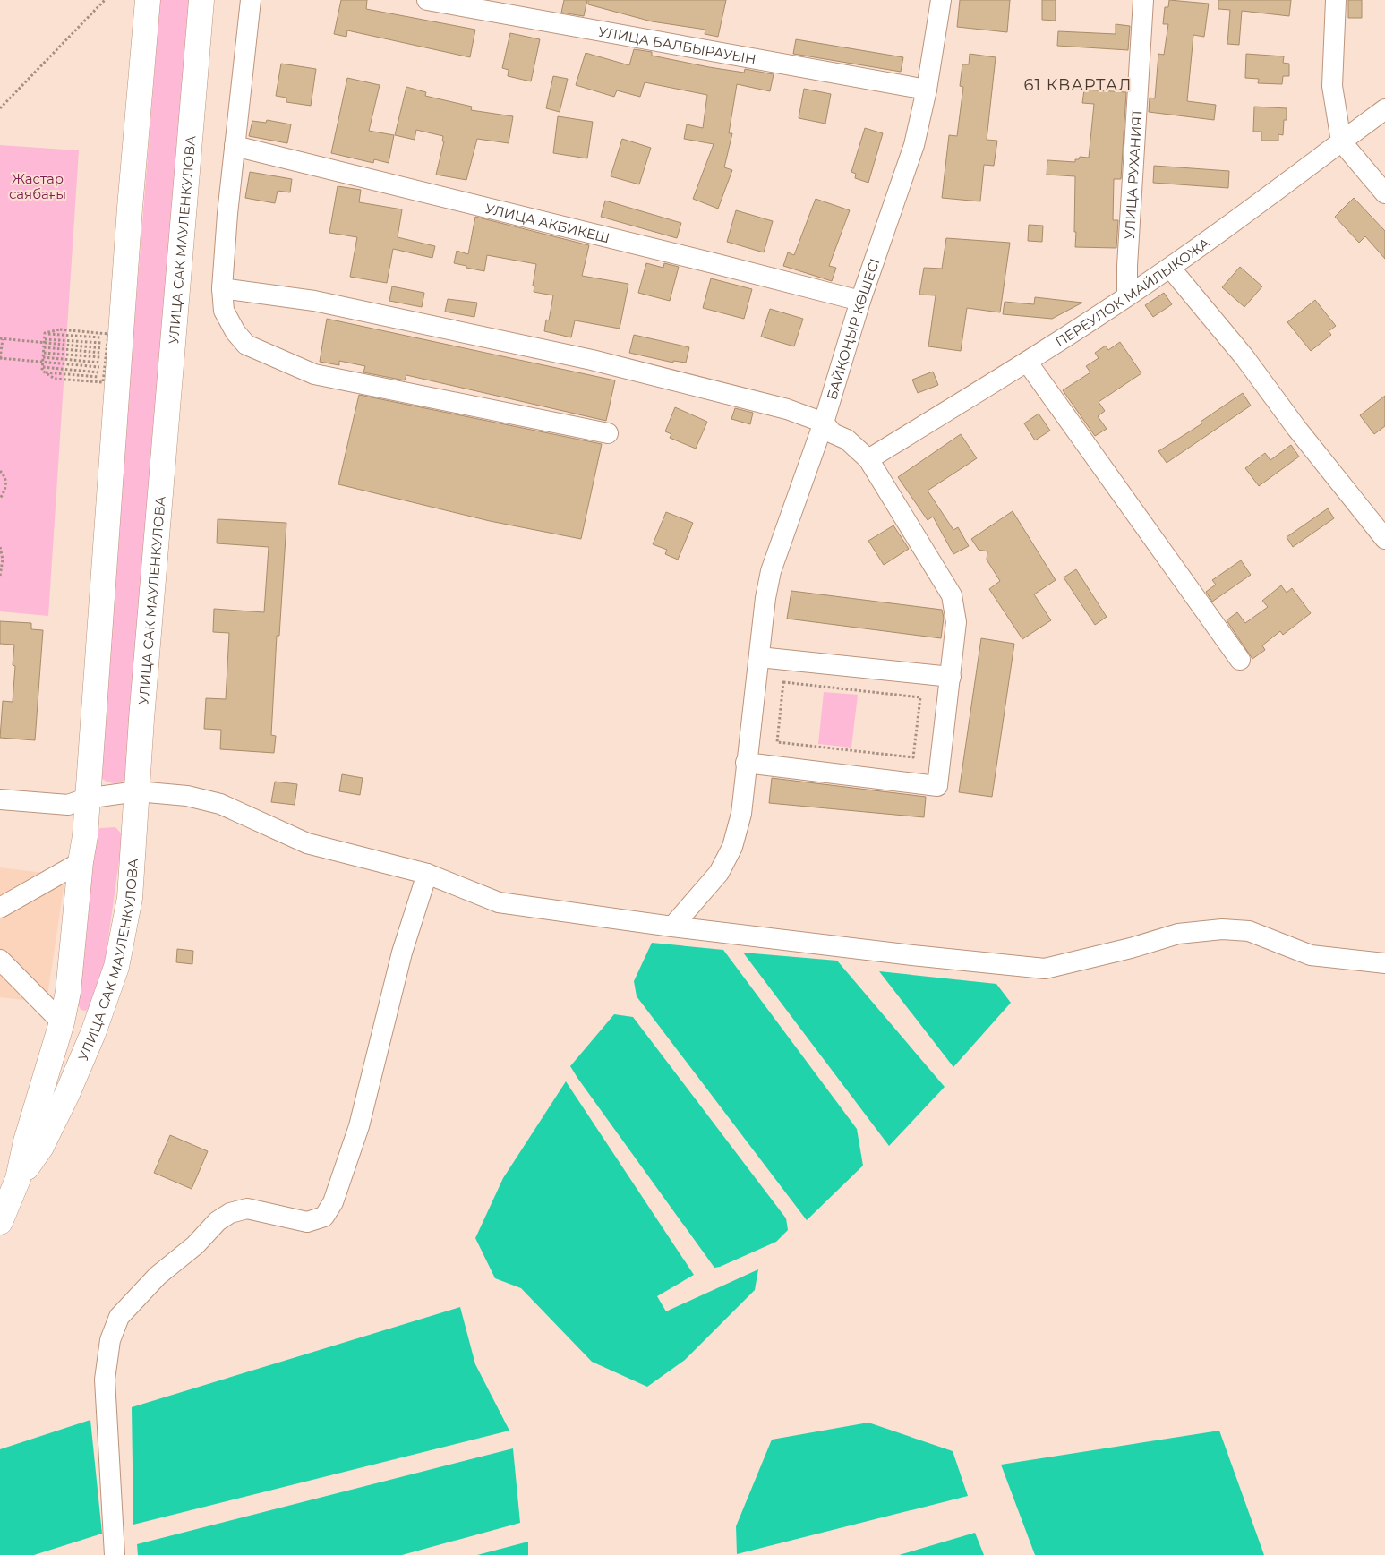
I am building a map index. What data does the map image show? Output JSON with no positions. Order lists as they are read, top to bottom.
{
  "streets": {
    "main road": ["УЛИЦА САК МАУЛЕНКУЛОВА"],
    "street": [
      "УЛИЦА БАЛБЫРАУЫН",
      "УЛИЦА РУХАНИЯТ",
      "УЛИЦА АКБИКЕШ",
      "ПЕРЕУЛОК МАЙЛЫКОЖА",
      "БАЙҚОҢЫР КӨШЕСІ"
    ]
  },
  "crossings": [
    ["УЛИЦА БАЛБЫРАУЫН", "БАЙҚОҢЫР КӨШЕСІ"],
    ["УЛИЦА РУХАНИЯТ", "ПЕРЕУЛОК МАЙЛЫКОЖА"],
    ["УЛИЦА АКБИКЕШ", "БАЙҚОҢЫР КӨШЕСІ"]
  ],
  "districts": ["61 КВАРТАЛ"],
  "parks": ["Жастар саябағы"]
}
